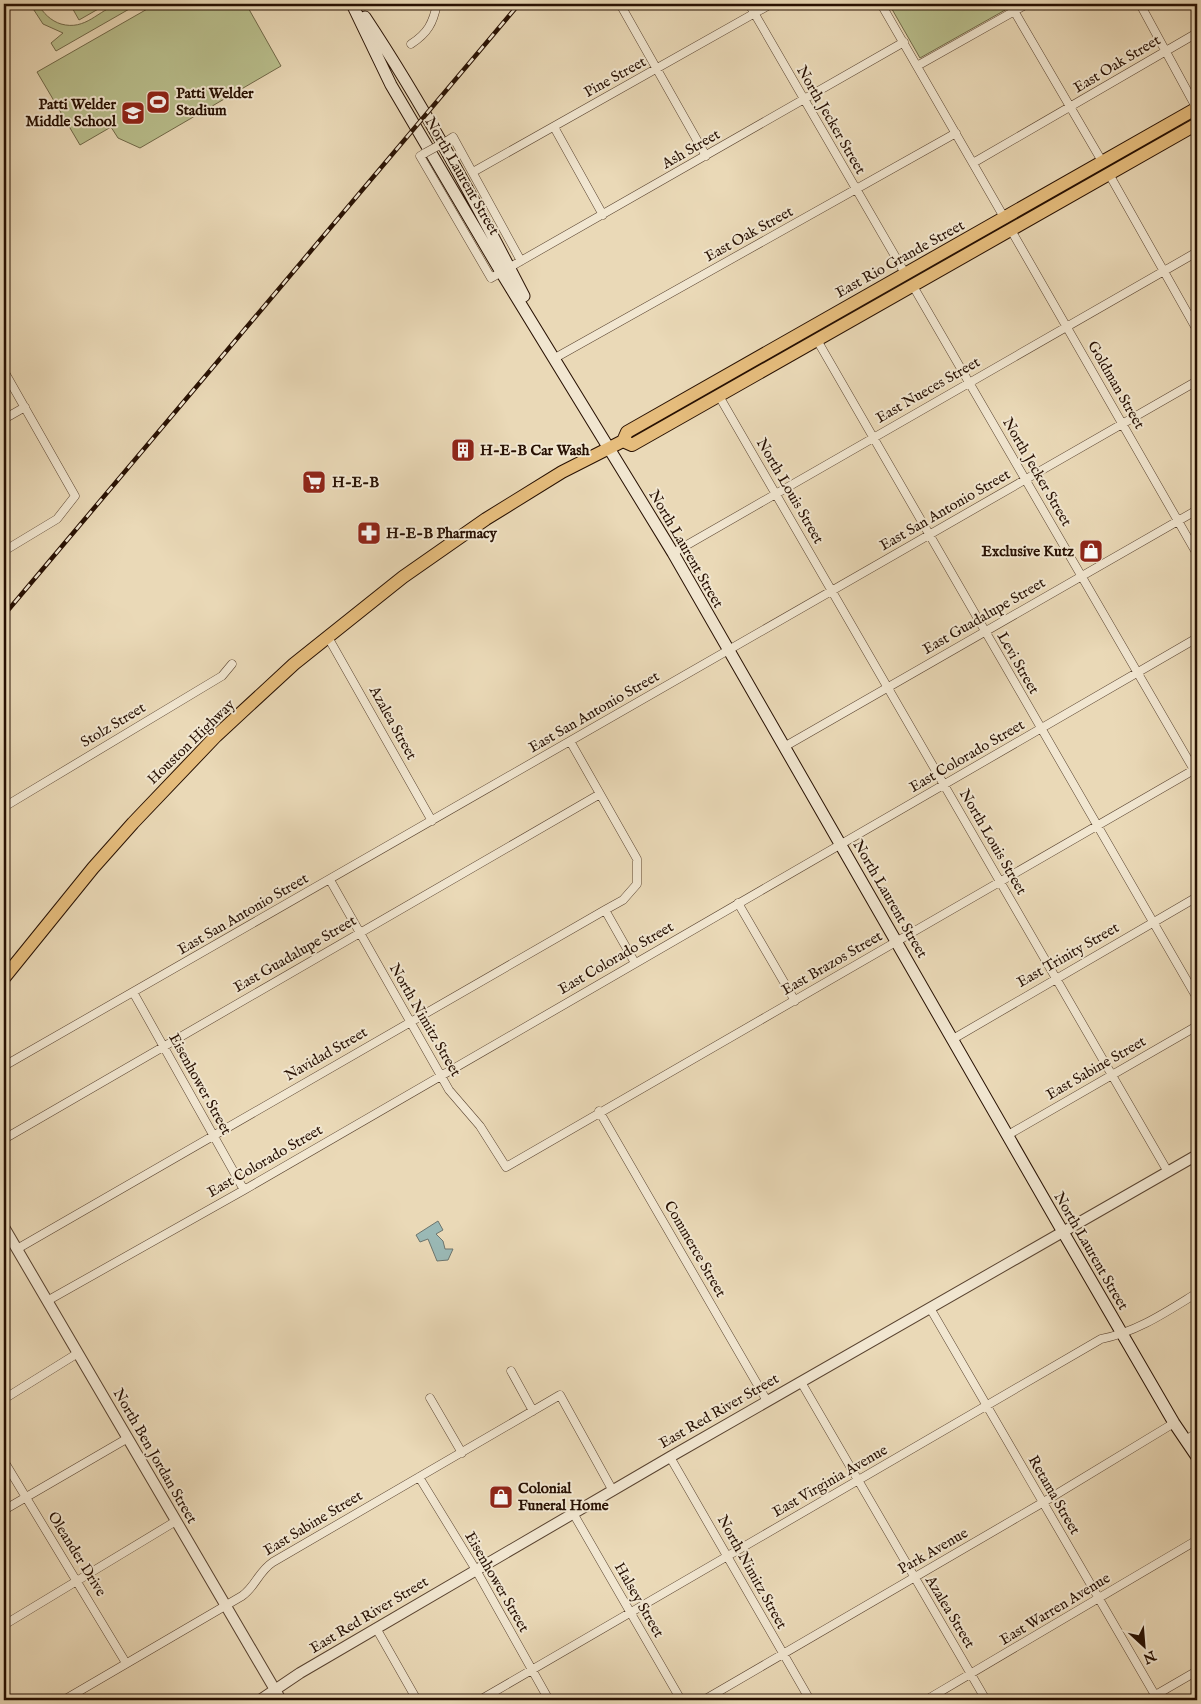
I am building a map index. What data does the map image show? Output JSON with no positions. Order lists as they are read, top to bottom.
{
  "streets": {
    "main road": ["North Laurent Street", "East Rio Grande Street", "Houston Highway"],
    "street": [
      "East Oak Street",
      "Pine Street",
      "North Jecker Street",
      "Ash Street",
      "Goldman Street",
      "East Nueces Street",
      "North Louis Street",
      "East San Antonio Street",
      "East Guadalupe Street",
      "Levi Street",
      "Azalea Street",
      "Stolz Street",
      "East Colorado Street",
      "East Trinity Street",
      "East Brazos Street",
      "North Nimitz Street",
      "Navidad Street",
      "East Sabine Street",
      "Eisenhower Street",
      "Commerce Street",
      "East Red River Street",
      "North Ben Jordan Street",
      "East Virginia Avenue",
      "Retama Street",
      "Park Avenue",
      "Oleander Drive",
      "Halsey Street",
      "East Warren Avenue"
    ]
  },
  "crossings": [
    ["East Oak Street", "North Jecker Street"],
    ["East Oak Street", "North Laurent Street"],
    ["East Oak Street", "Goldman Street"],
    ["Pine Street", "North Jecker Street"],
    ["North Jecker Street", "Ash Street"],
    ["North Jecker Street", "East Rio Grande Street"],
    ["North Jecker Street", "East Nueces Street"],
    ["North Jecker Street", "East San Antonio Street"],
    ["North Jecker Street", "East Guadalupe Street"],
    ["North Jecker Street", "East Colorado Street"],
    ["North Jecker Street", "East Brazos Street"],
    ["Ash Street", "North Laurent Street"],
    ["Ash Street", "Goldman Street"],
    ["North Laurent Street", "East Rio Grande Street"],
    ["North Laurent Street", "East Nueces Street"],
    ["North Laurent Street", "East San Antonio Street"],
    ["North Laurent Street", "East Guadalupe Street"],
    ["North Laurent Street", "East Colorado Street"],
    ["North Laurent Street", "East Trinity Street"],
    ["North Laurent Street", "East Brazos Street"],
    ["North Laurent Street", "East Sabine Street"],
    ["North Laurent Street", "East Red River Street"],
    ["North Laurent Street", "East Virginia Avenue"],
    ["North Laurent Street", "Park Avenue"],
    ["East Rio Grande Street", "Goldman Street"],
    ["East Rio Grande Street", "North Louis Street"],
    ["East Rio Grande Street", "Levi Street"],
    ["East Rio Grande Street", "Houston Highway"],
    ["Goldman Street", "East Nueces Street"],
    ["Goldman Street", "East San Antonio Street"],
    ["Goldman Street", "East Guadalupe Street"],
    ["East Nueces Street", "North Louis Street"],
    ["East Nueces Street", "Levi Street"],
    ["North Louis Street", "East San Antonio Street"],
    ["North Louis Street", "East Guadalupe Street"],
    ["North Louis Street", "East Colorado Street"],
    ["North Louis Street", "East Trinity Street"],
    ["North Louis Street", "East Brazos Street"],
    ["North Louis Street", "East Sabine Street"],
    ["North Louis Street", "East Red River Street"],
    ["East San Antonio Street", "Levi Street"],
    ["East San Antonio Street", "Azalea Street"],
    ["East San Antonio Street", "North Nimitz Street"],
    ["East San Antonio Street", "Eisenhower Street"],
    ["East Guadalupe Street", "Levi Street"],
    ["East Guadalupe Street", "North Nimitz Street"],
    ["East Guadalupe Street", "Navidad Street"],
    ["East Guadalupe Street", "Eisenhower Street"],
    ["Levi Street", "East Colorado Street"],
    ["Levi Street", "East Trinity Street"],
    ["Levi Street", "East Brazos Street"],
    ["Azalea Street", "Houston Highway"],
    ["Azalea Street", "East Red River Street"],
    ["Azalea Street", "East Virginia Avenue"],
    ["Azalea Street", "Park Avenue"],
    ["Azalea Street", "East Warren Avenue"],
    ["East Colorado Street", "North Nimitz Street"],
    ["East Colorado Street", "Eisenhower Street"],
    ["East Colorado Street", "North Ben Jordan Street"],
    ["East Brazos Street", "North Nimitz Street"],
    ["East Brazos Street", "Commerce Street"],
    ["North Nimitz Street", "Navidad Street"],
    ["North Nimitz Street", "East Red River Street"],
    ["North Nimitz Street", "East Virginia Avenue"],
    ["North Nimitz Street", "Park Avenue"],
    ["Navidad Street", "Eisenhower Street"],
    ["Navidad Street", "North Ben Jordan Street"],
    ["East Sabine Street", "Eisenhower Street"],
    ["East Sabine Street", "East Red River Street"],
    ["East Sabine Street", "North Ben Jordan Street"],
    ["East Sabine Street", "Oleander Drive"],
    ["Eisenhower Street", "East Red River Street"],
    ["Eisenhower Street", "East Virginia Avenue"],
    ["Commerce Street", "East Red River Street"],
    ["East Red River Street", "North Ben Jordan Street"],
    ["East Red River Street", "Retama Street"],
    ["East Red River Street", "Halsey Street"],
    ["East Virginia Avenue", "Retama Street"],
    ["East Virginia Avenue", "Halsey Street"],
    ["Retama Street", "Park Avenue"],
    ["Retama Street", "East Warren Avenue"]
  ],
  "places": {
    "sports": ["Patti Welder Stadium"],
    "school or university": ["Patti Welder Middle School"],
    "building": ["H-E-B Car Wash"],
    "supermarket": ["H-E-B"],
    "pharmacy": ["H-E-B Pharmacy"],
    "shop": ["Exclusive Kutz", "Colonial Funeral Home"]
  },
  "north": "bottom right"
}
